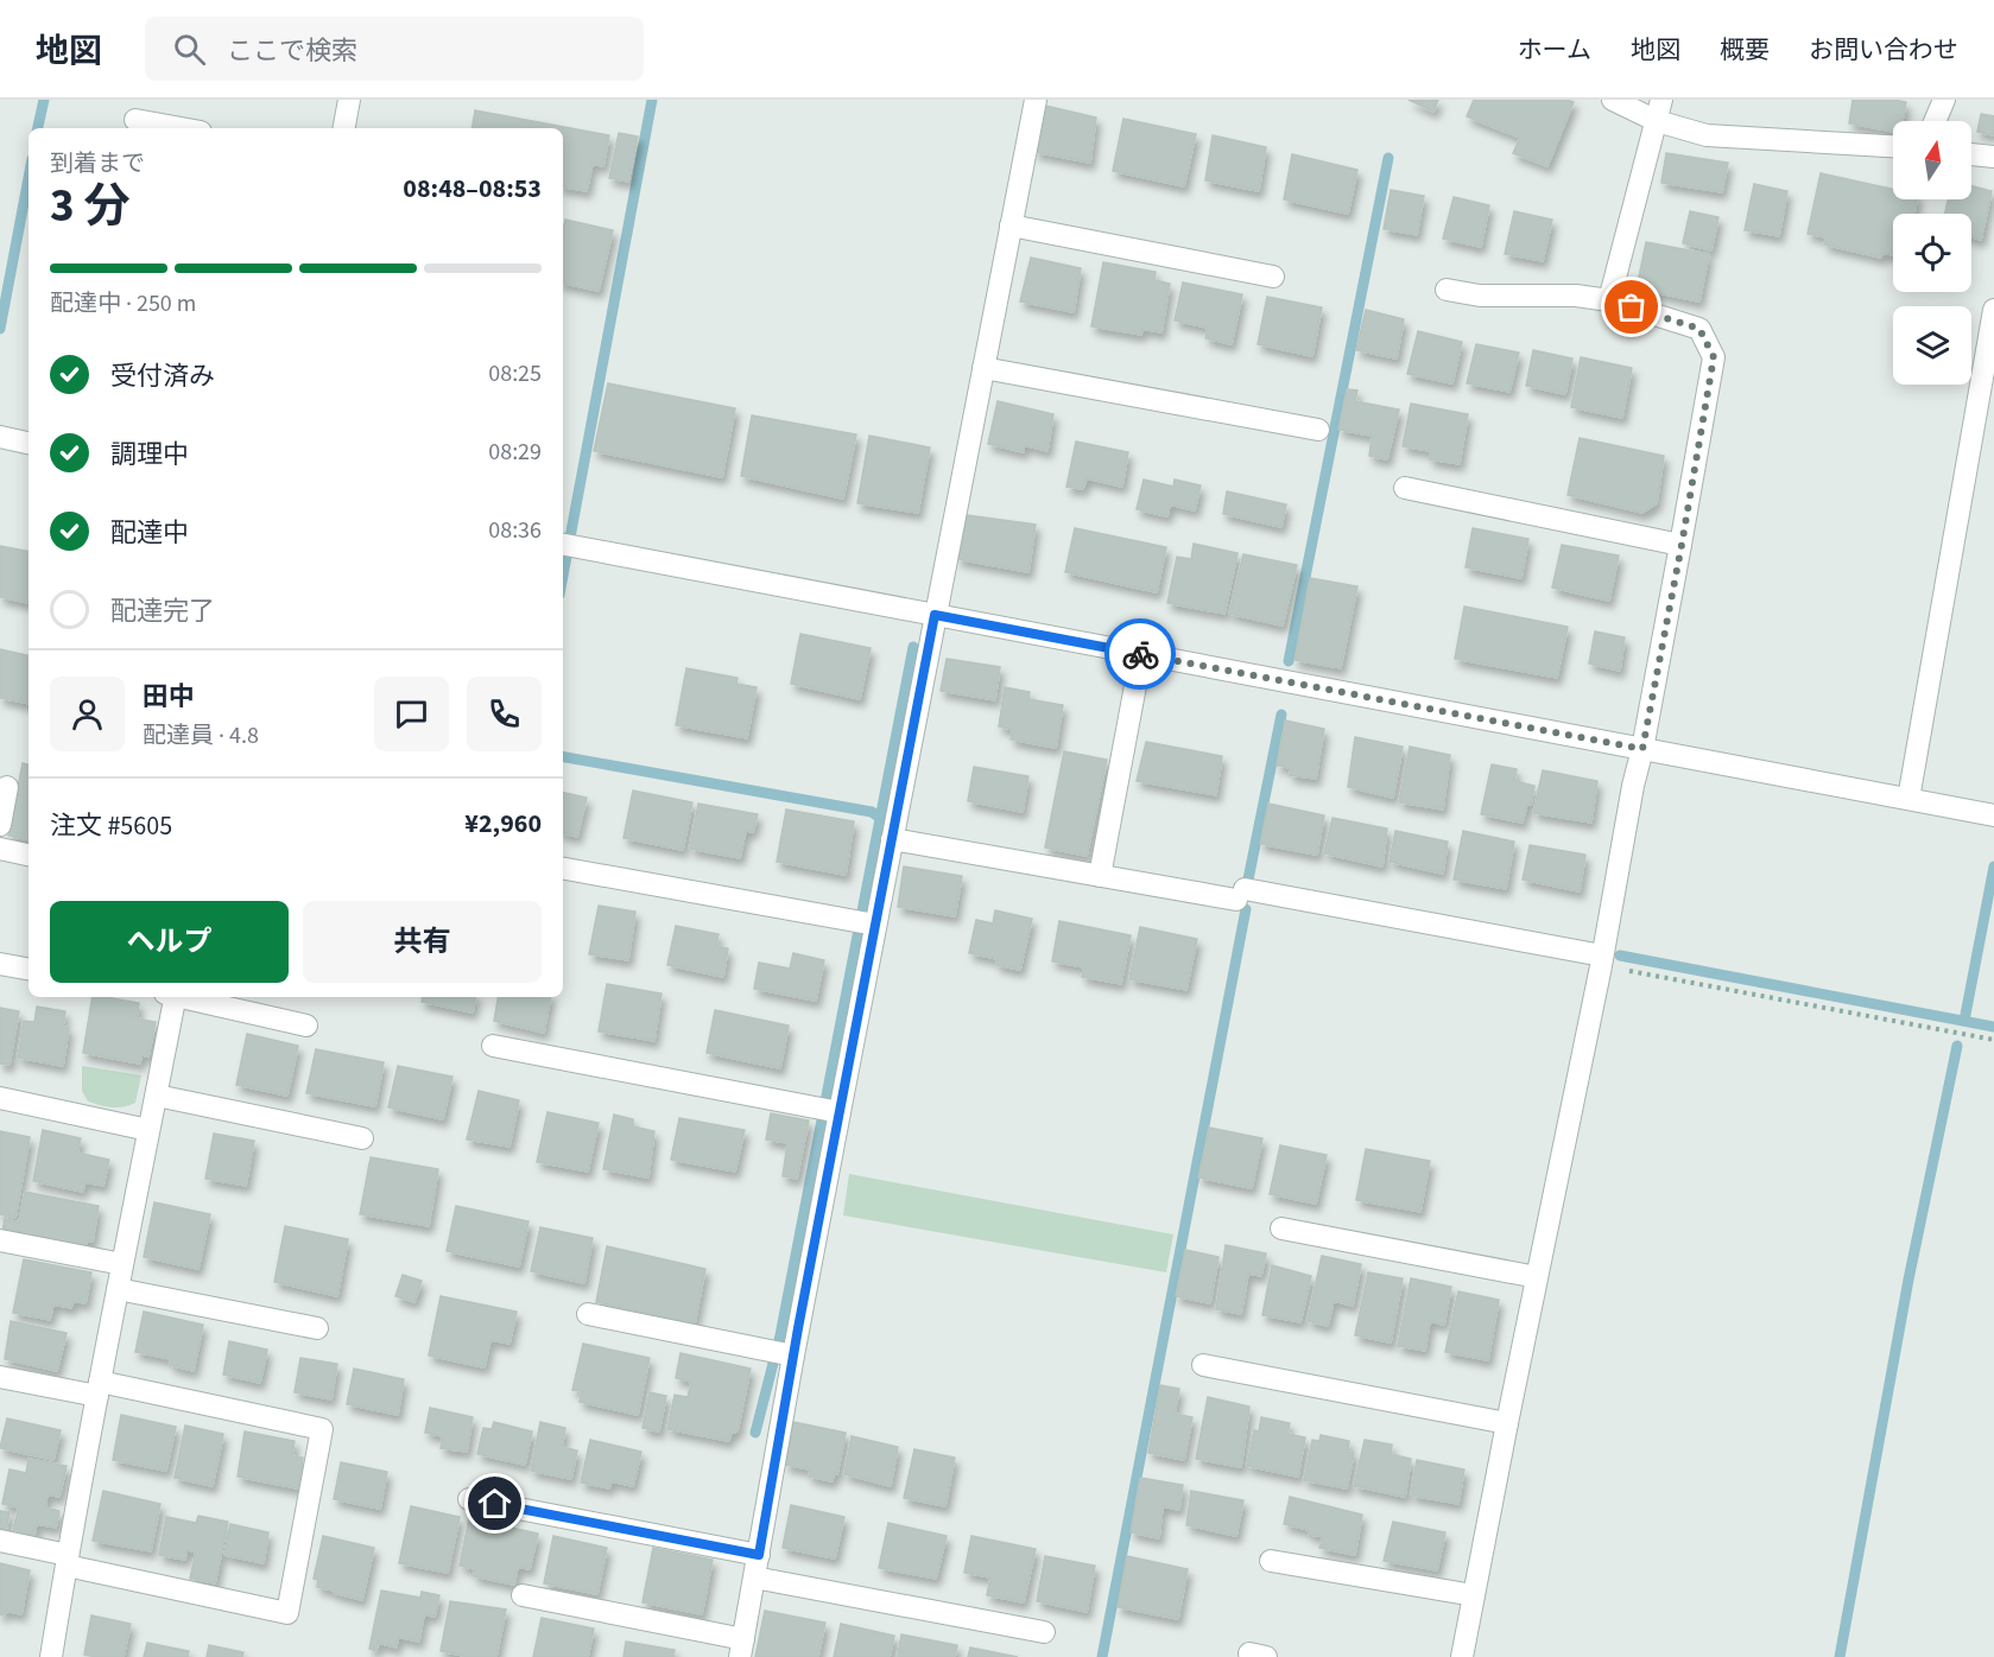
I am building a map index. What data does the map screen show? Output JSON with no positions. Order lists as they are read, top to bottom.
{
  "north": "top",
  "page": {
    "header": "地図",
    "search": "ここで検索",
    "nav": [
      "ホーム",
      "地図",
      "概要",
      "お問い合わせ"
    ],
    "heading": ["3 分", "到着まで", "08:48–08:53"],
    "panel": [
      "田中",
      "配達員 · 4.8",
      "注文 #5605",
      "¥2,960"
    ],
    "bar": "配達中 · 250 m",
    "list": [
      ["受付済み", "08:25"],
      ["調理中", "08:29"],
      ["配達中", "08:36"],
      "配達完了"
    ],
    "buttons": ["ヘルプ", "共有"]
  }
}
